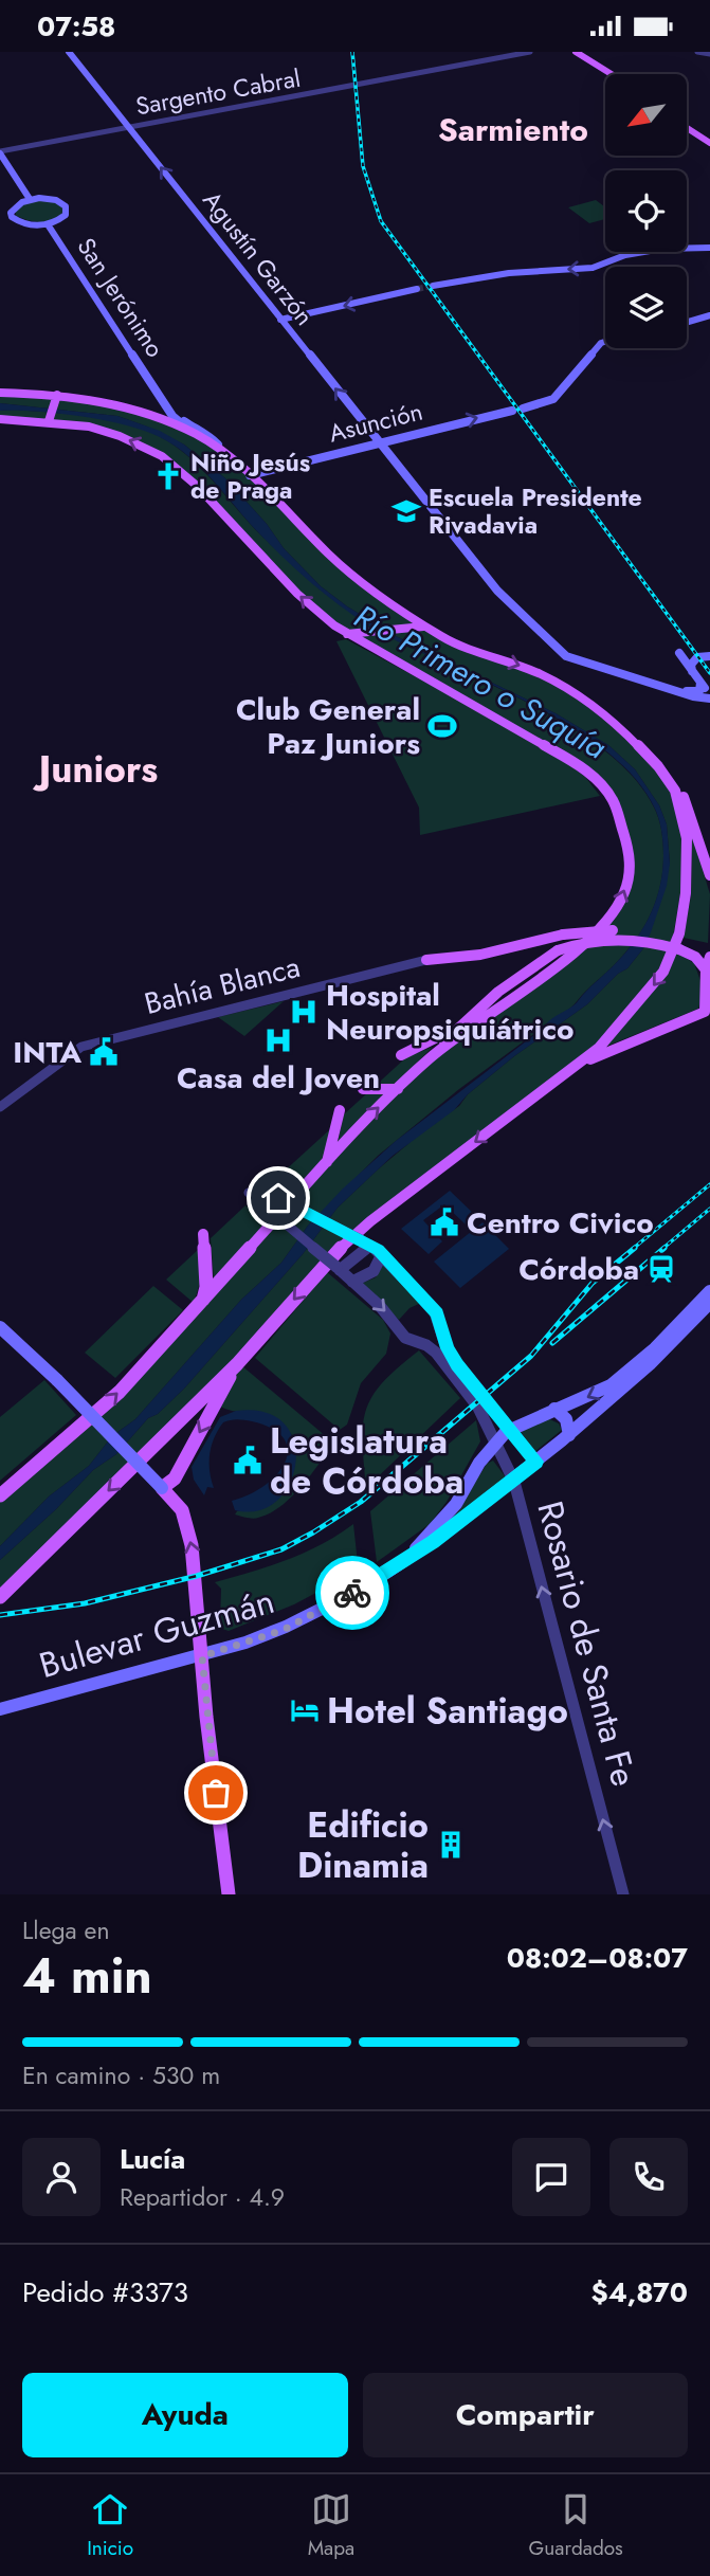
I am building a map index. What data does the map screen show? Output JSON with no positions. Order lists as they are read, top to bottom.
{
  "streets": {
    "main road": [
      "Agustín Garzón",
      "San Jerónimo",
      "Asunción",
      "Bulevar Guzmán"
    ],
    "street": ["Sargento Cabral", "Bahía Blanca", "Rosario de Santa Fe"]
  },
  "crossings": [
    ["Sargento Cabral", "Agustín Garzón"],
    ["Agustín Garzón", "Asunción"],
    ["Bulevar Guzmán", "Rosario de Santa Fe"]
  ],
  "one_way": ["Asunción"],
  "districts": ["Sarmiento", "Juniors"],
  "water": ["Río Primero o Suquía"],
  "places": {
    "church": ["Niño Jesús de Praga"],
    "school or university": ["Escuela Presidente Rivadavia"],
    "sports": ["Club General Paz Juniors"],
    "hospital": ["Hospital Neuropsiquiátrico", "Casa del Joven"],
    "public building": ["INTA", "Centro Civico", "Legislatura de Córdoba"],
    "station": ["Córdoba"],
    "hotel": ["Hotel Santiago"],
    "building": ["Edificio Dinamia"]
  },
  "north": "bottom left",
  "page": {
    "status": "07:58",
    "heading": ["4 min", "Llega en", "08:02–08:07"],
    "panel": [
      "Lucía",
      "Repartidor · 4.9",
      "Pedido #3373",
      "$4,870"
    ],
    "bar": "En camino · 530 m",
    "buttons": ["Ayuda", "Compartir"],
    "tabs": ["Inicio", "Mapa", "Guardados"]
  }
}
